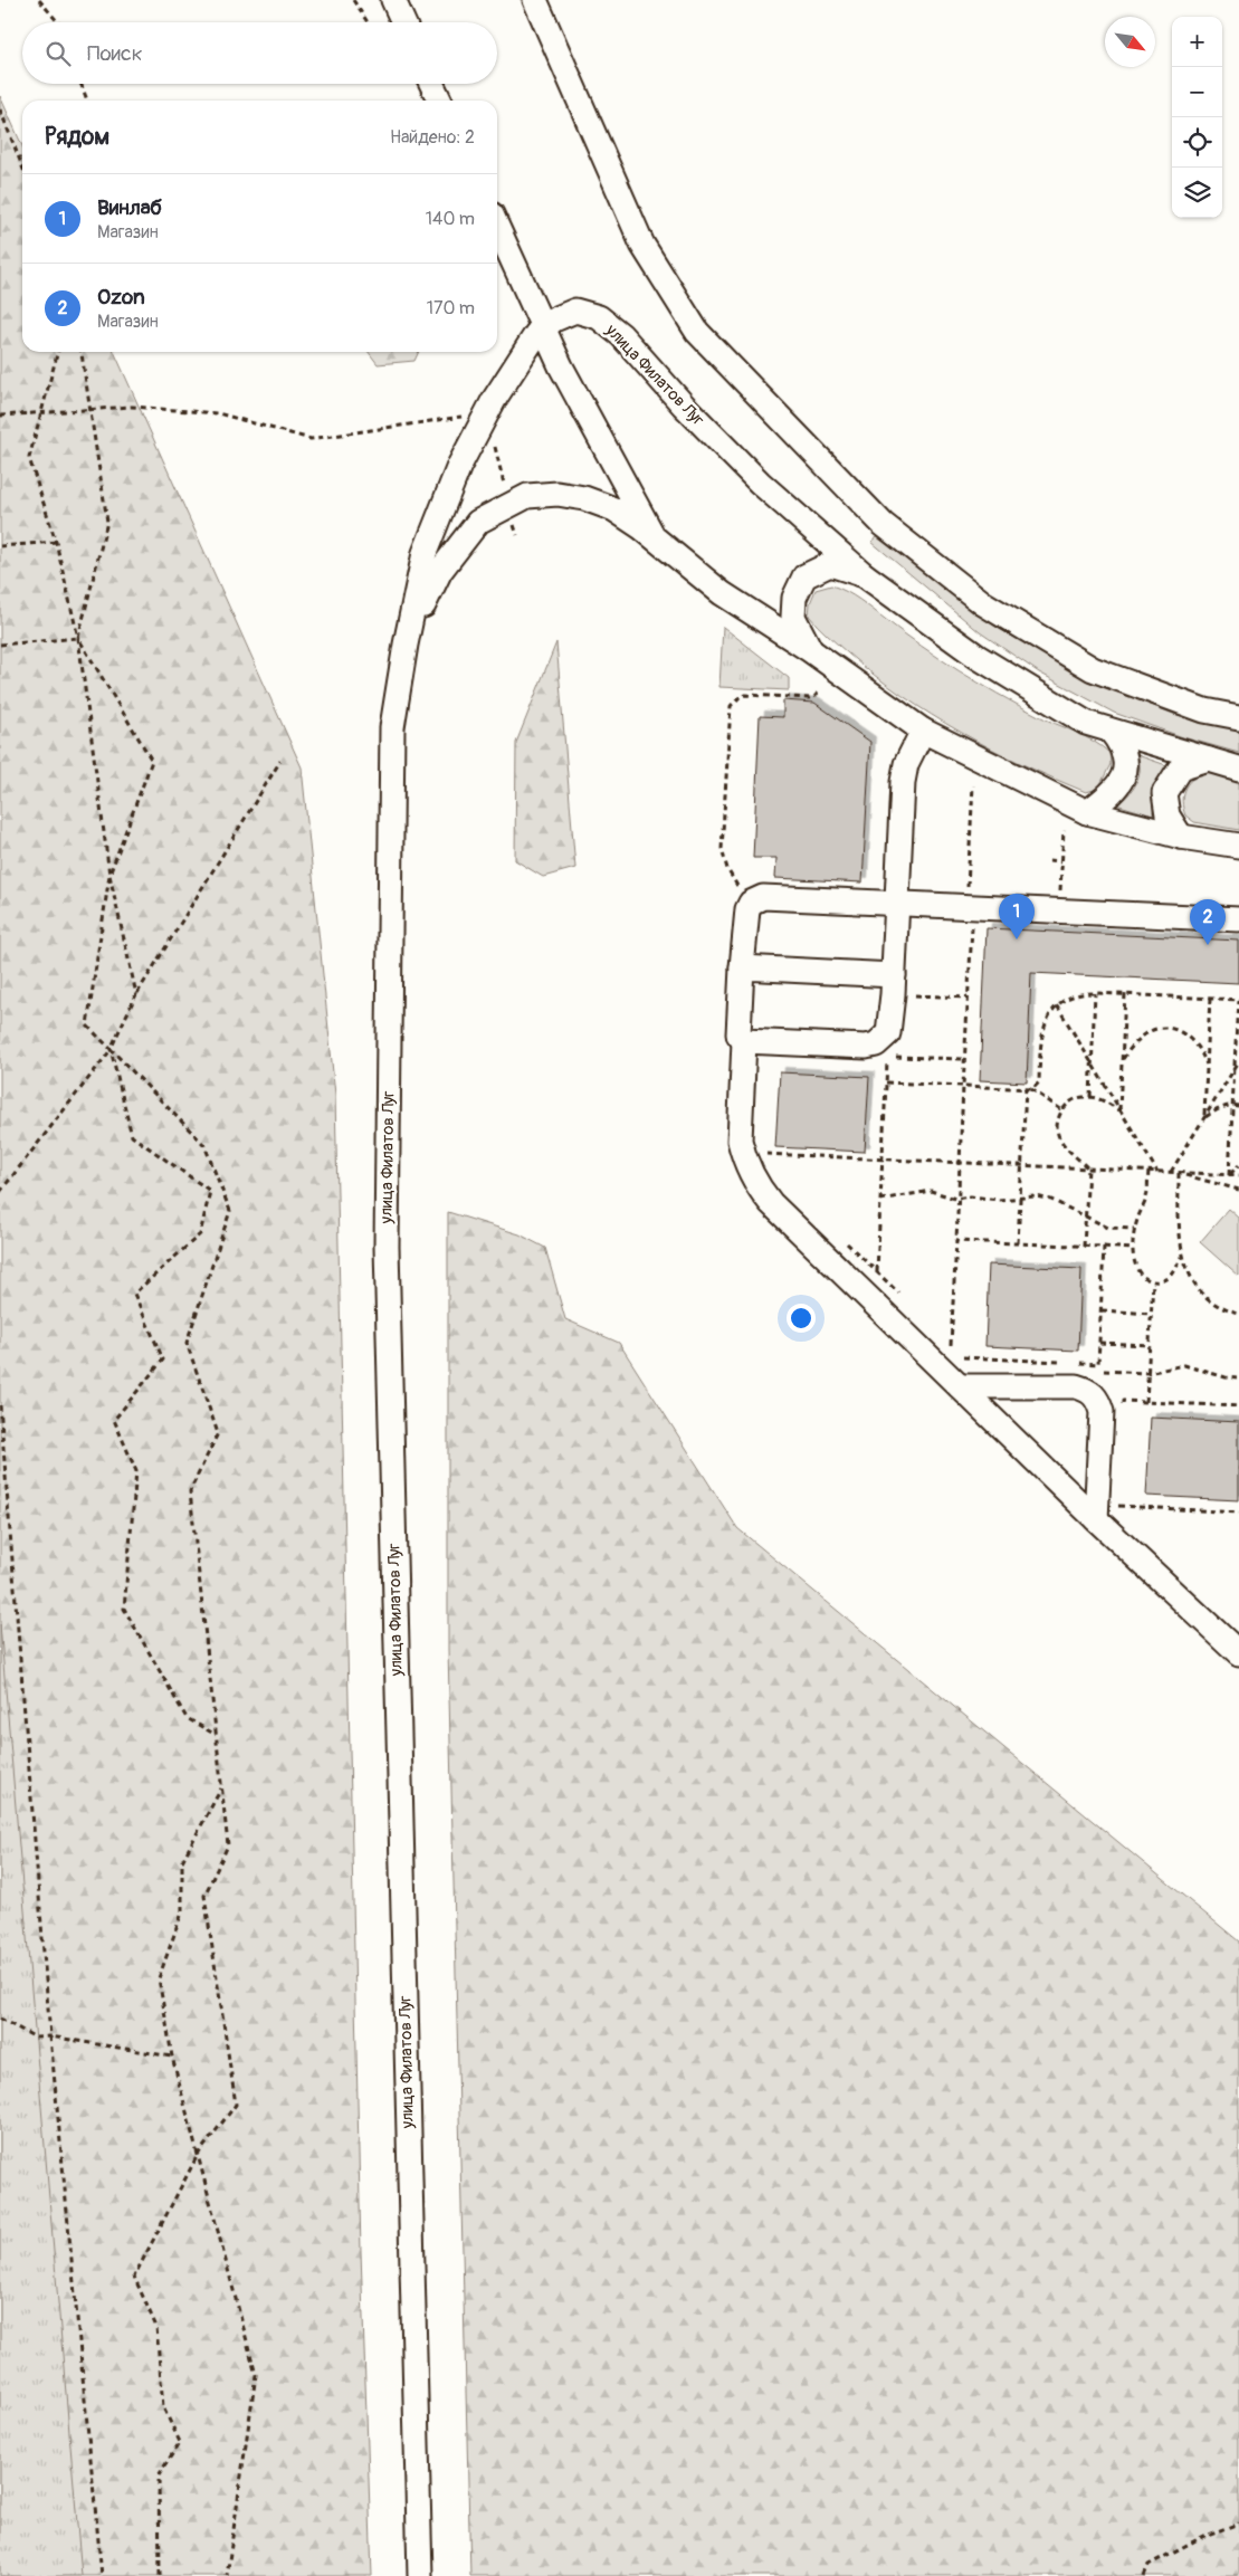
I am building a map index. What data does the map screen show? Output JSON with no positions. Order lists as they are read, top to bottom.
{
  "streets": {
    "street": ["улица Филатов Луг"]
  },
  "north": "bottom right",
  "page": {
    "map_buttons": ["+", "−"],
    "search": "Поиск",
    "heading": ["Рядом", "Найдено: 2"],
    "list": [
      {
        "mark": "1",
        "name": "Винлаб",
        "note": "Магазин",
        "value": "140 m"
      },
      {
        "mark": "2",
        "name": "Ozon",
        "note": "Магазин",
        "value": "170 m"
      }
    ],
    "pins": ["1", "2"]
  }
}
